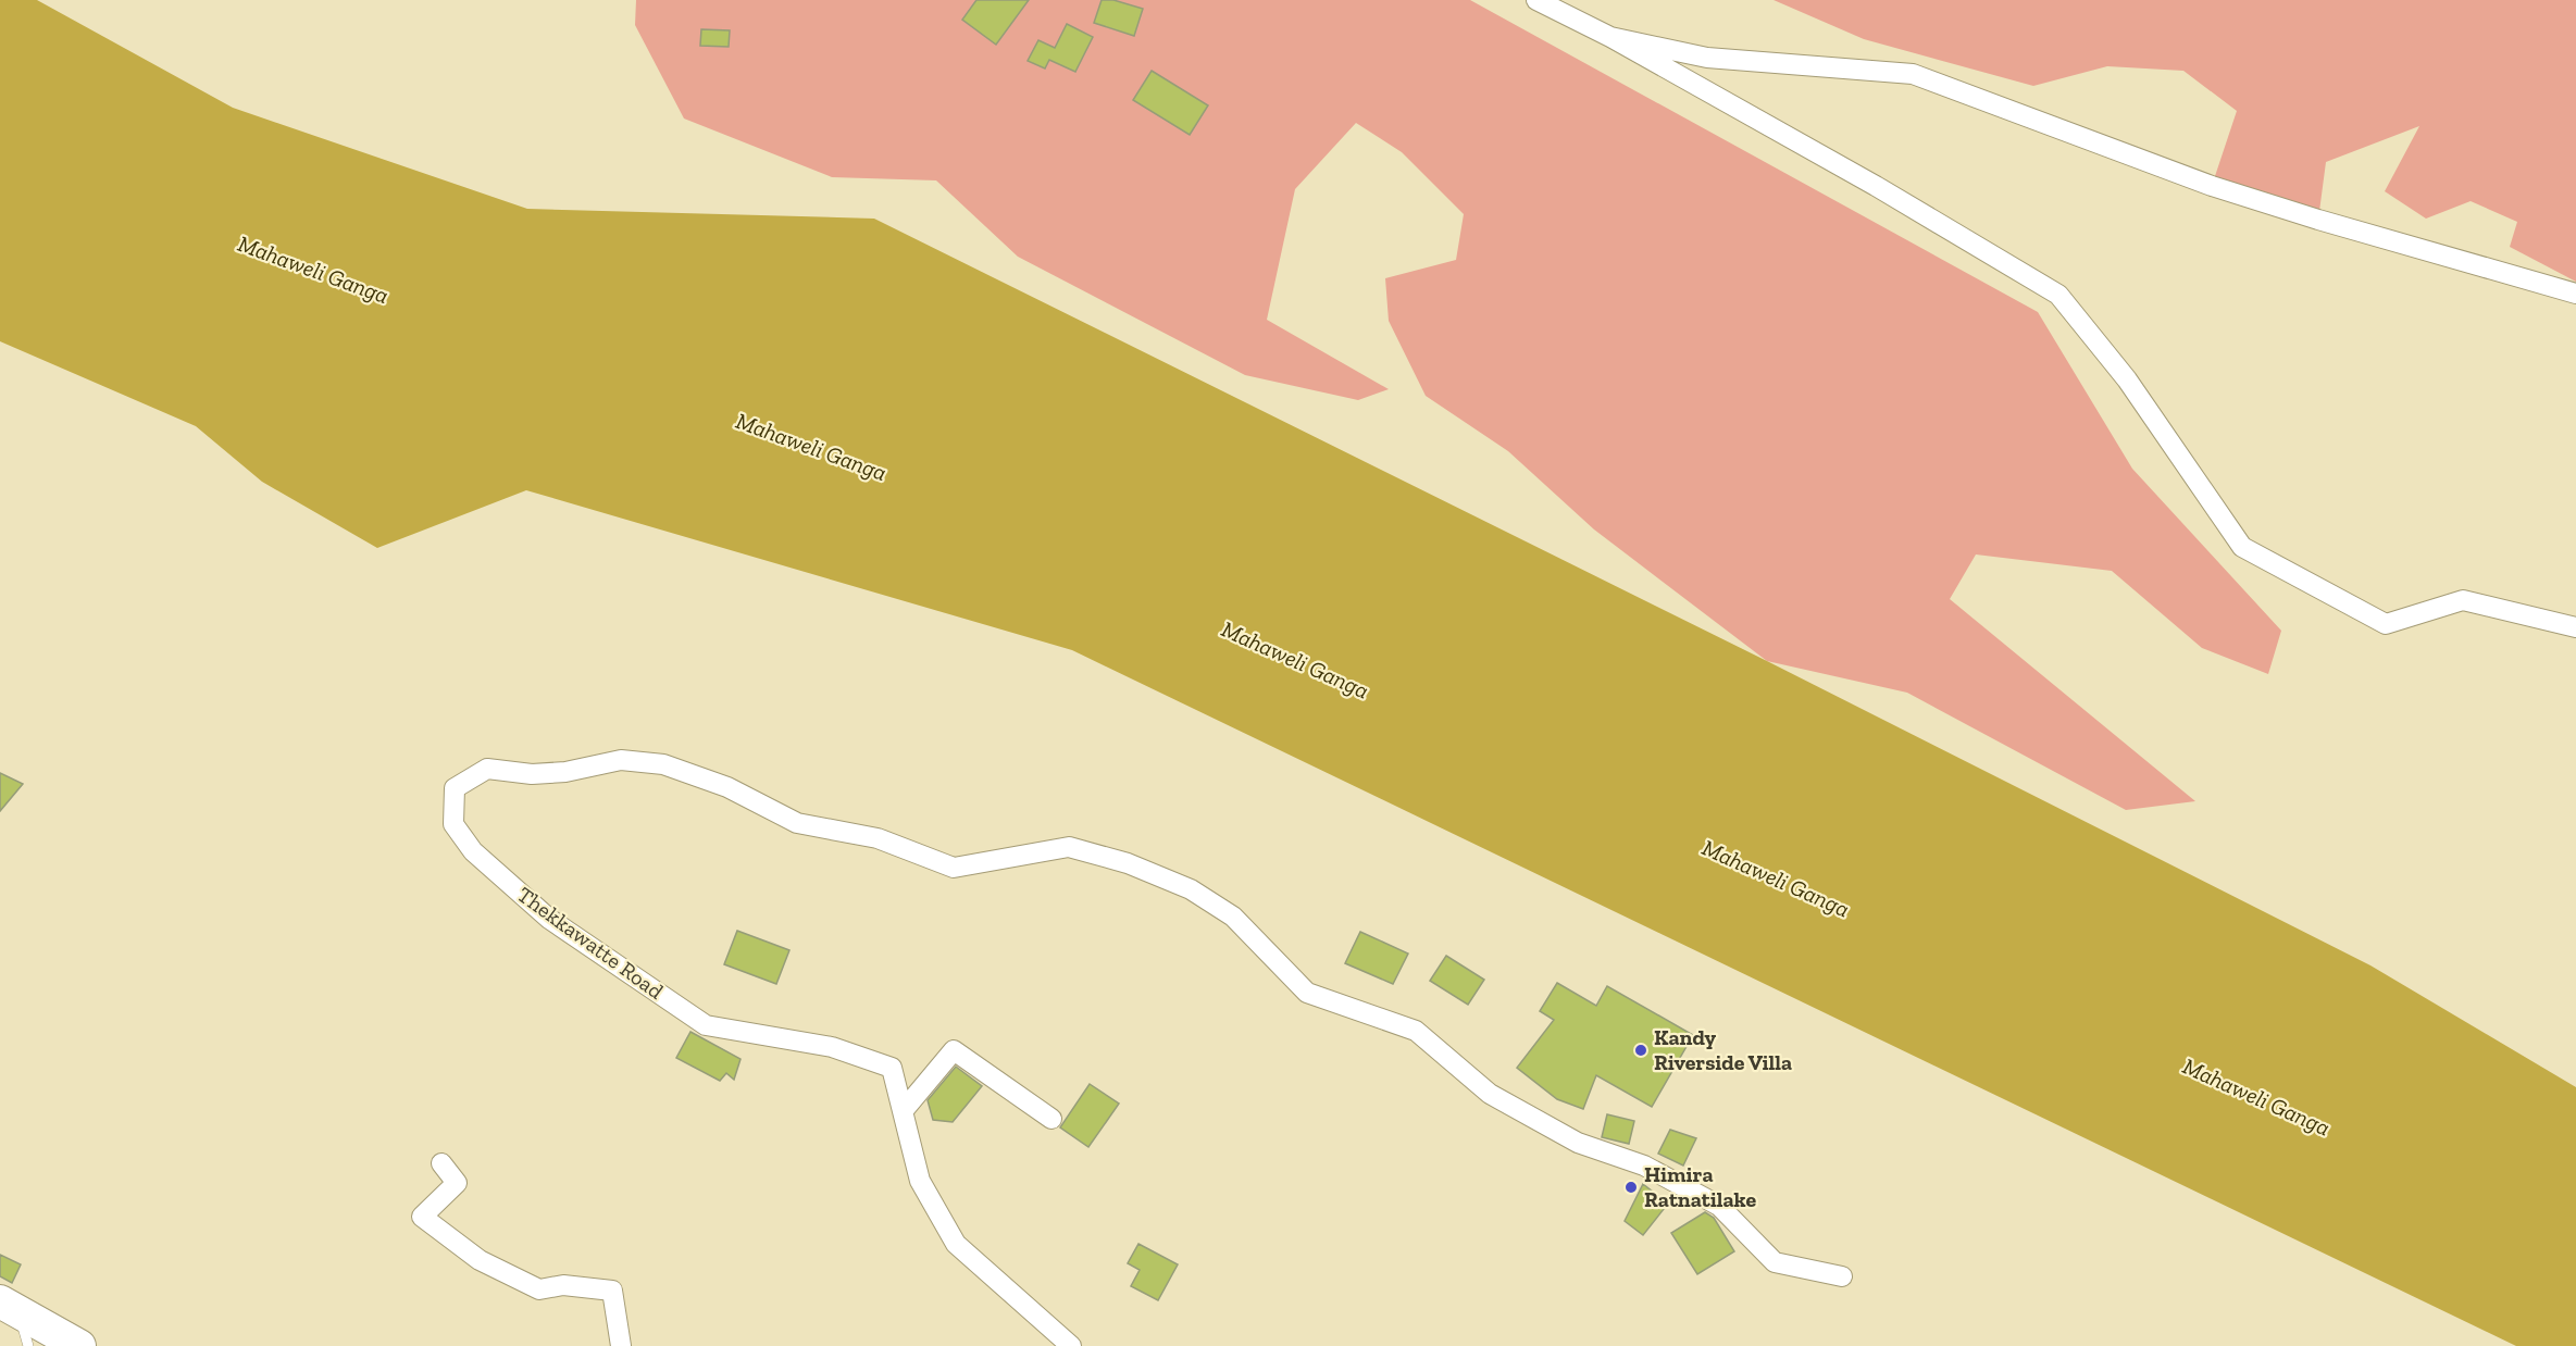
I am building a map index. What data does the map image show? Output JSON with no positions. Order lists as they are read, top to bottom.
{
  "streets": {
    "street": ["Thekkawatte Road"]
  },
  "water": ["Mahaweli Ganga"],
  "places": ["Kandy Riverside Villa", "Himira Ratnatilake"]
}
